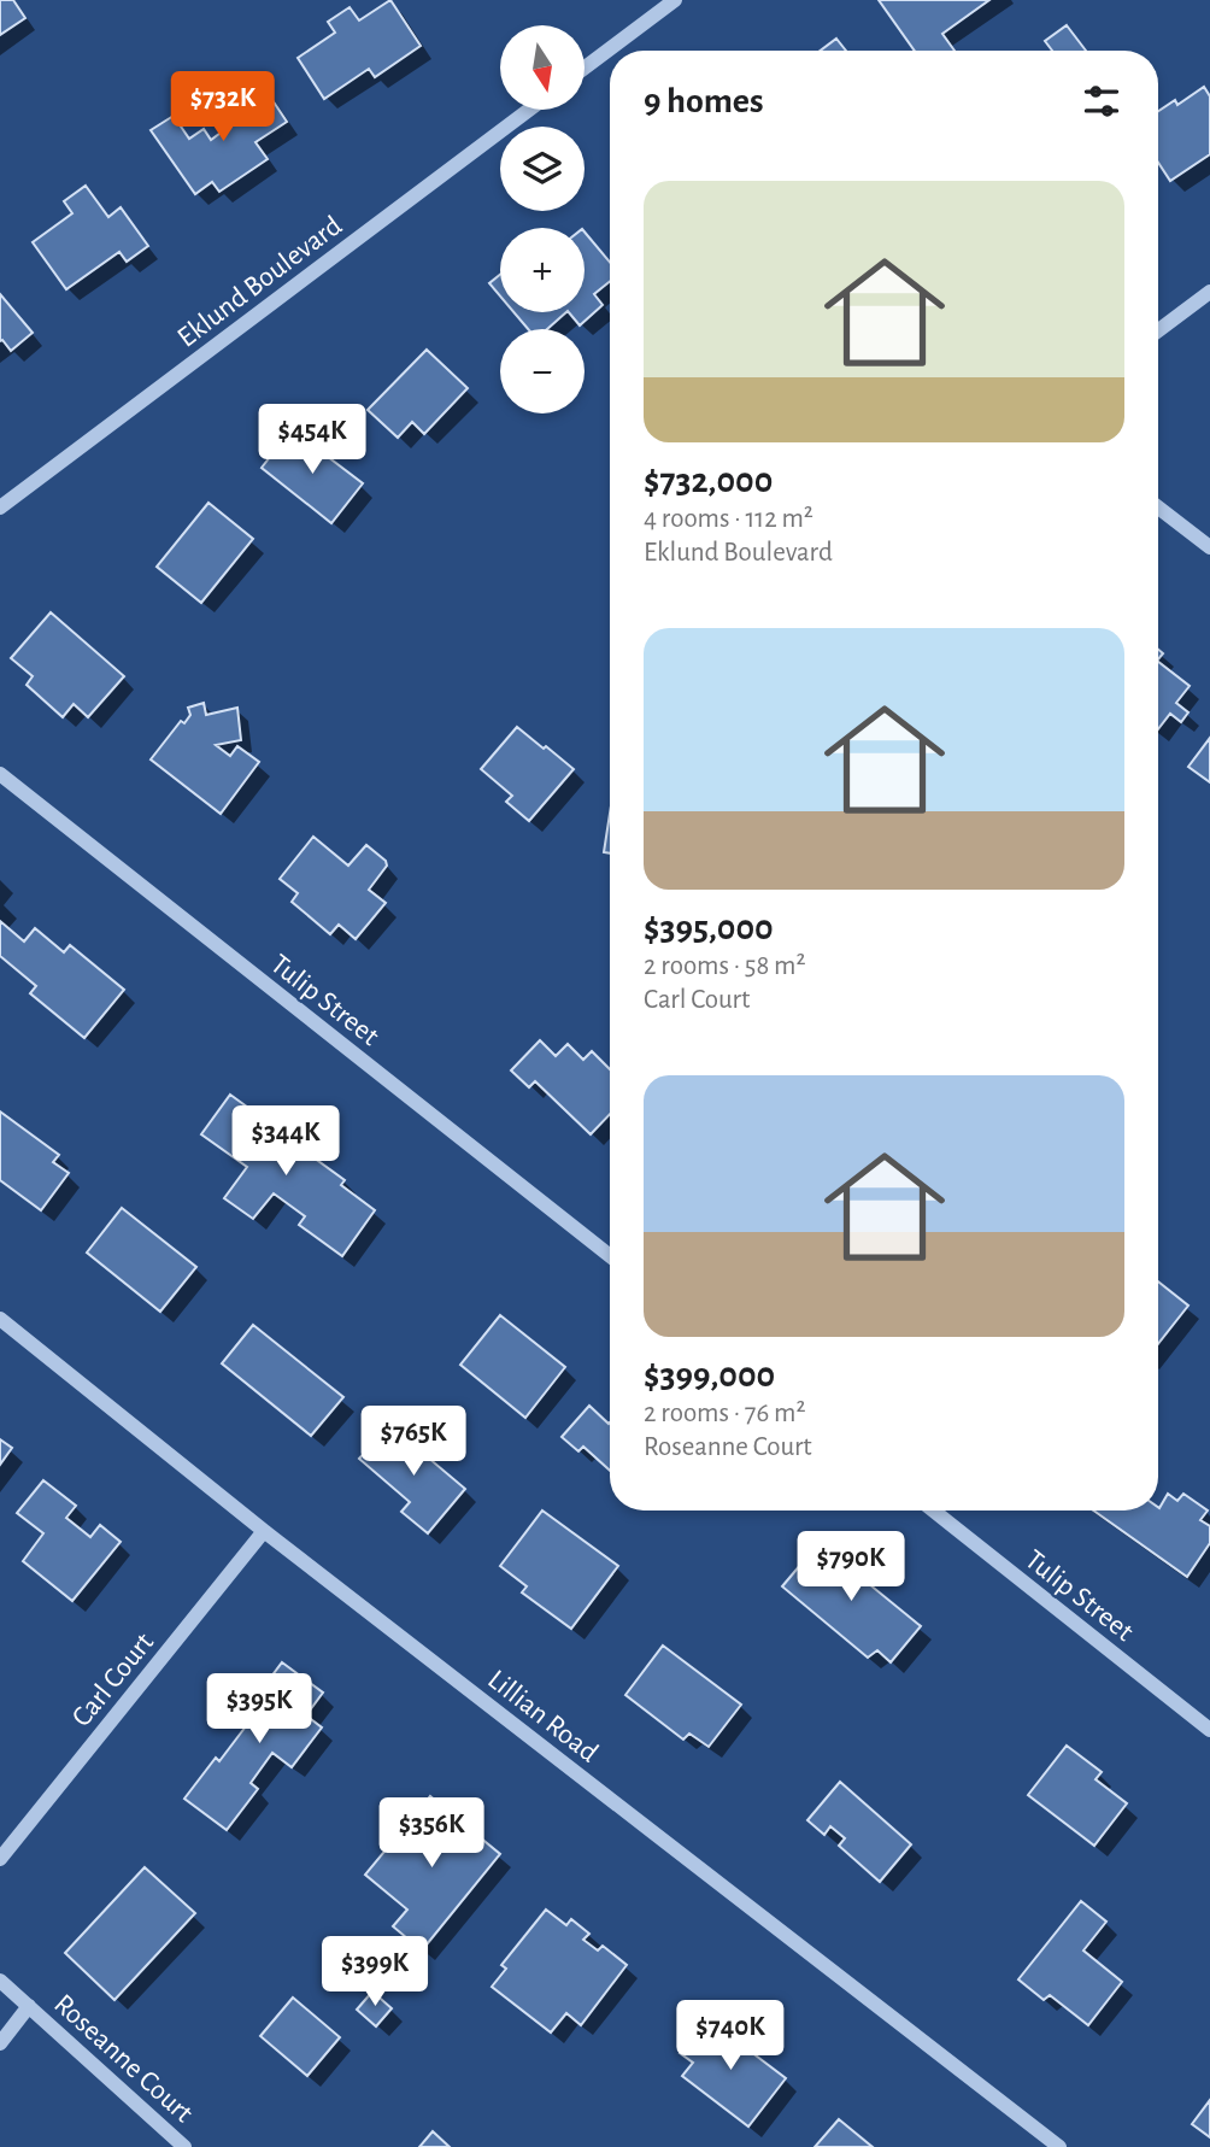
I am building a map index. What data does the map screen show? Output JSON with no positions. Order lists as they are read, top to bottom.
{
  "streets": {
    "street": [
      "Eklund Boulevard",
      "Tulip Street",
      "Carl Court",
      "Lillian Road",
      "Roseanne Court"
    ]
  },
  "crossings": [
    ["Carl Court", "Lillian Road"]
  ],
  "north": "bottom",
  "page": {
    "map_buttons": ["+", "−"],
    "heading": "9 homes",
    "price": [
      "$732K",
      "$454K",
      "$344K",
      "$765K",
      "$790K",
      "$395K",
      "$356K",
      "$399K",
      "$740K"
    ],
    "list": [
      {
        "name": "$732,000",
        "note": "4 rooms · 112 m² · Eklund Boulevard"
      },
      {
        "name": "$395,000",
        "note": "2 rooms · 58 m² · Carl Court"
      },
      {
        "name": "$399,000",
        "note": "2 rooms · 76 m² · Roseanne Court"
      }
    ]
  }
}
